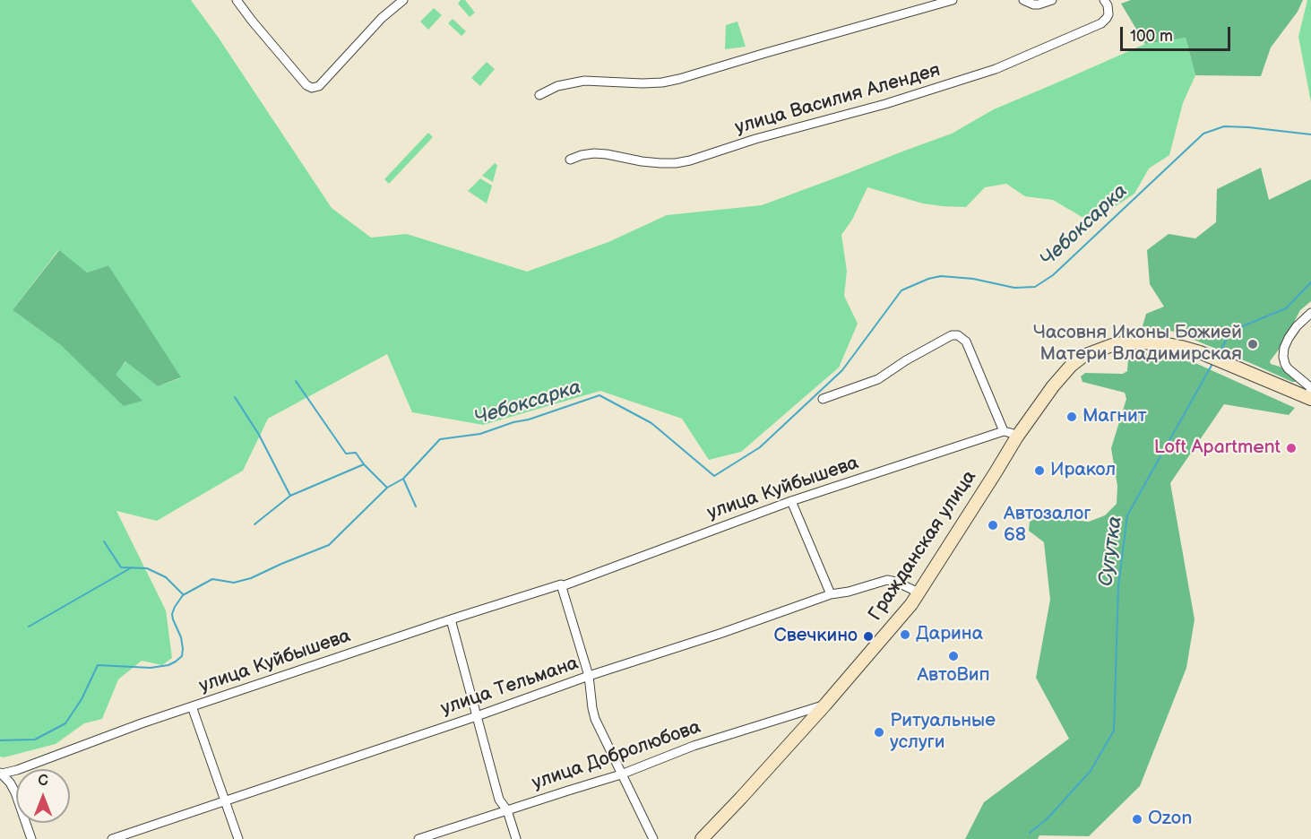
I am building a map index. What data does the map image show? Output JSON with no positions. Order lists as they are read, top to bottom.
{
  "streets": {
    "main road": ["Гражданская улица"],
    "street": [
      "улица Василия Алендея",
      "улица Куйбышева",
      "улица Тельмана",
      "улица Добролюбова"
    ]
  },
  "crossings": [
    ["Гражданская улица", "улица Тельмана"],
    ["Гражданская улица", "улица Добролюбова"]
  ],
  "water": ["Чебоксарка", "Сугутка"],
  "places": [
    "Часовня Иконы Божией Матери Владимирская",
    "Магнит",
    "Loft Apartment",
    "Иракол",
    "Автозалог 68",
    "Дарина",
    "Свечкино",
    "АвтоВип",
    "Ритуальные услуги",
    "Ozon"
  ],
  "scale_bar": "100 m",
  "north": "top"
}
